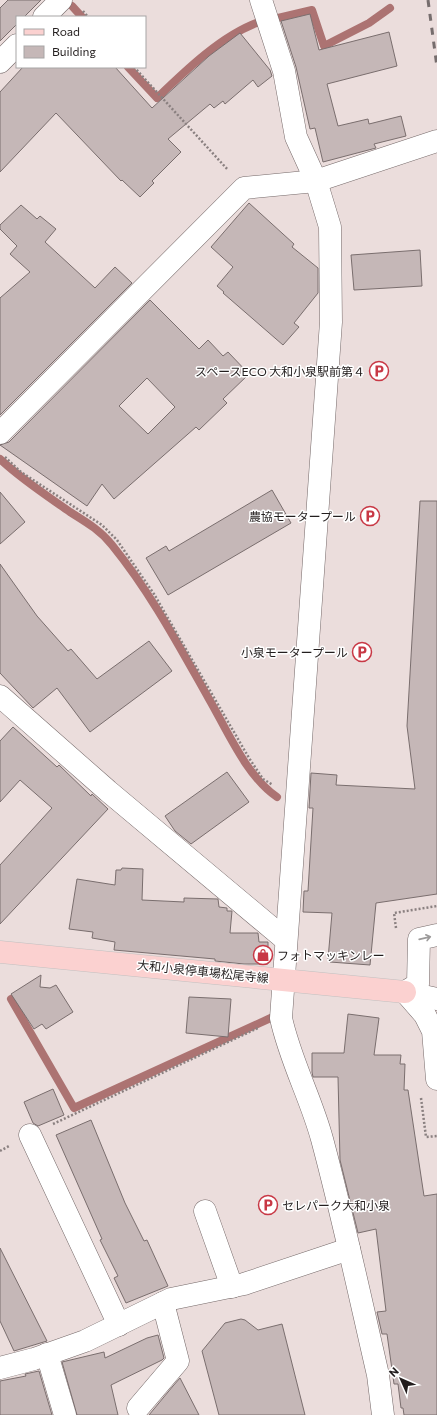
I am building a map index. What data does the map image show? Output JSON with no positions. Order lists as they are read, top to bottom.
{
  "streets": {
    "main road": ["大和小泉停車場松尾寺線"]
  },
  "places": {
    "parking": [
      "スペースECO 大和小泉駅前第４",
      "農協モータープール",
      "小泉モータープール",
      "セレパーク大和小泉"
    ],
    "shop": ["フォトマッキンレー"]
  },
  "legend": ["Road", "Building"],
  "north": "top left"
}
